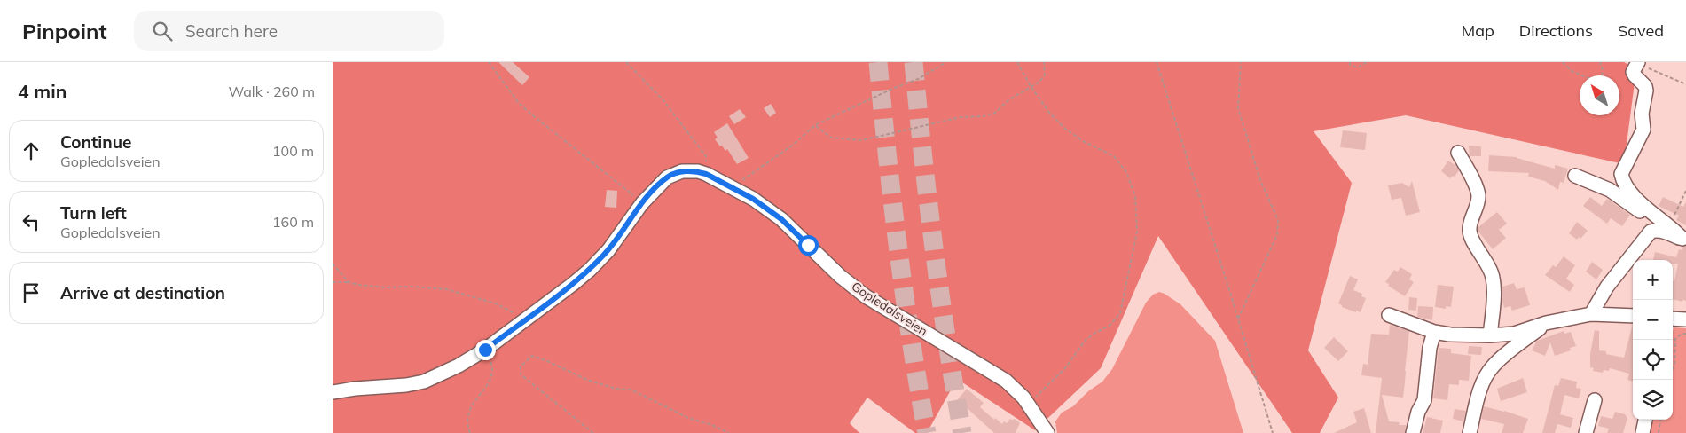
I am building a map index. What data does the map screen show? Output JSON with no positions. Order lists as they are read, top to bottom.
{
  "streets": {
    "street": ["Gopledalsveien"]
  },
  "north": "top left",
  "page": {
    "header": "Pinpoint",
    "search": "Search here",
    "nav": ["Map", "Directions", "Saved"],
    "heading": ["4 min", "Walk · 260 m"],
    "list": [
      ["Continue", "Gopledalsveien", "100 m"],
      ["Turn left", "Gopledalsveien", "160 m"],
      "Arrive at destination"
    ],
    "map_buttons": ["+", "−"]
  }
}
